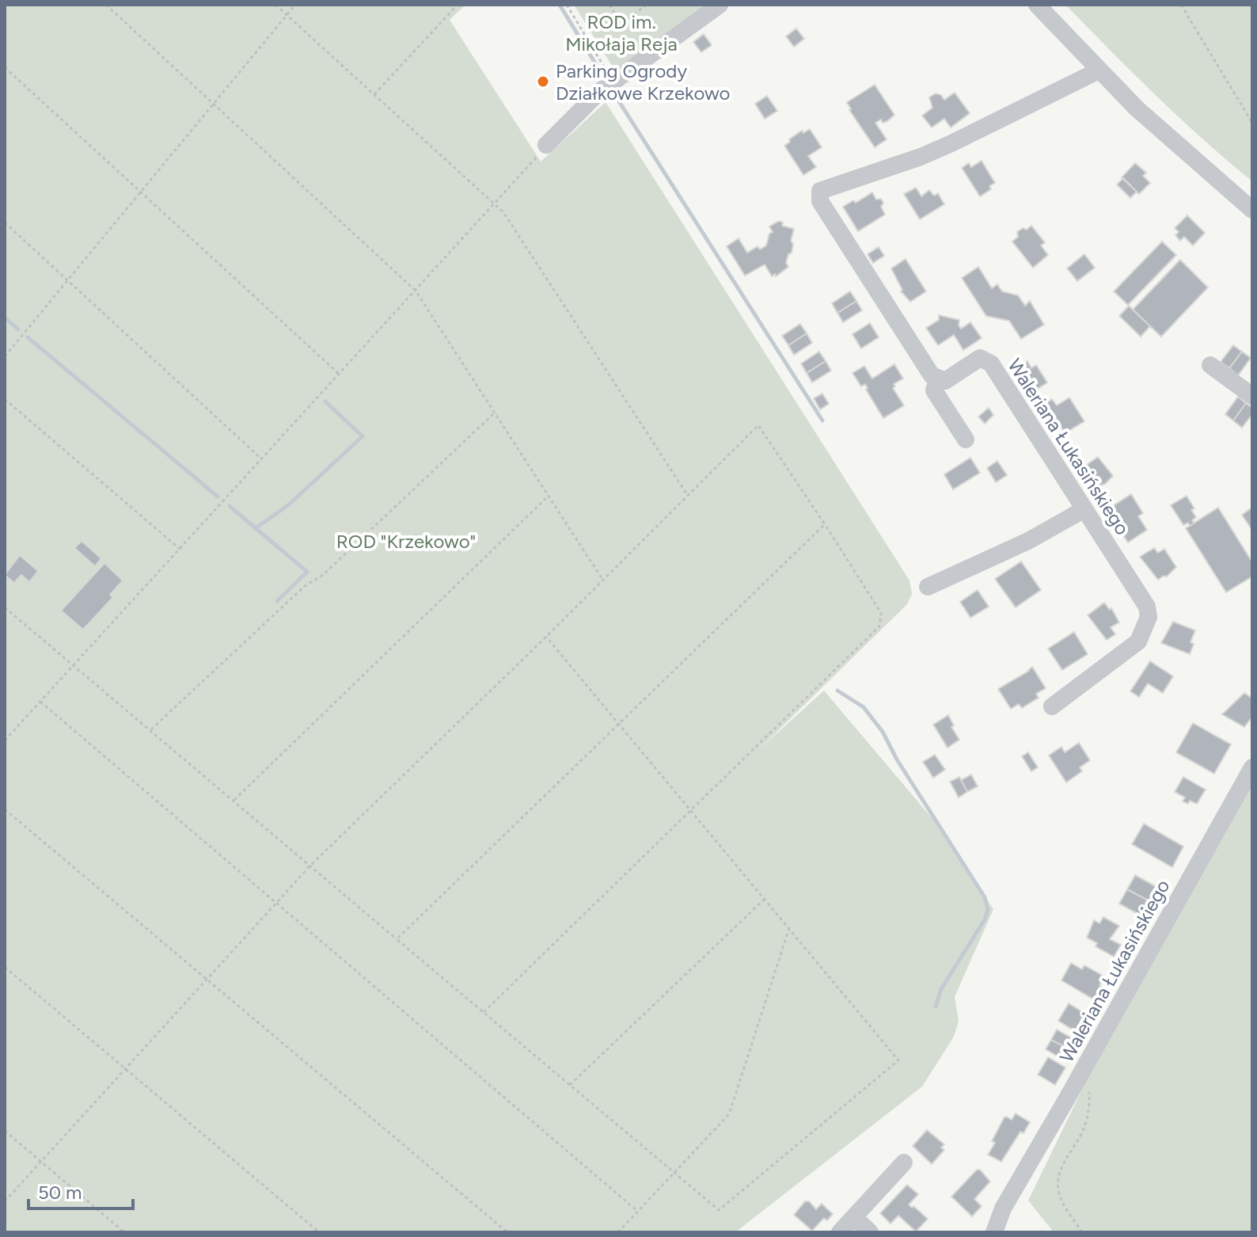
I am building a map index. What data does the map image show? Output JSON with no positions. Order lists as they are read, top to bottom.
{
  "streets": {
    "street": ["Waleriana Łukasińskiego"]
  },
  "parks": ["ROD im. Mikołaja Reja", "ROD \"Krzekowo\""],
  "places": ["Parking Ogrody Działkowe Krzekowo"],
  "scale_bar": "50 m"
}
